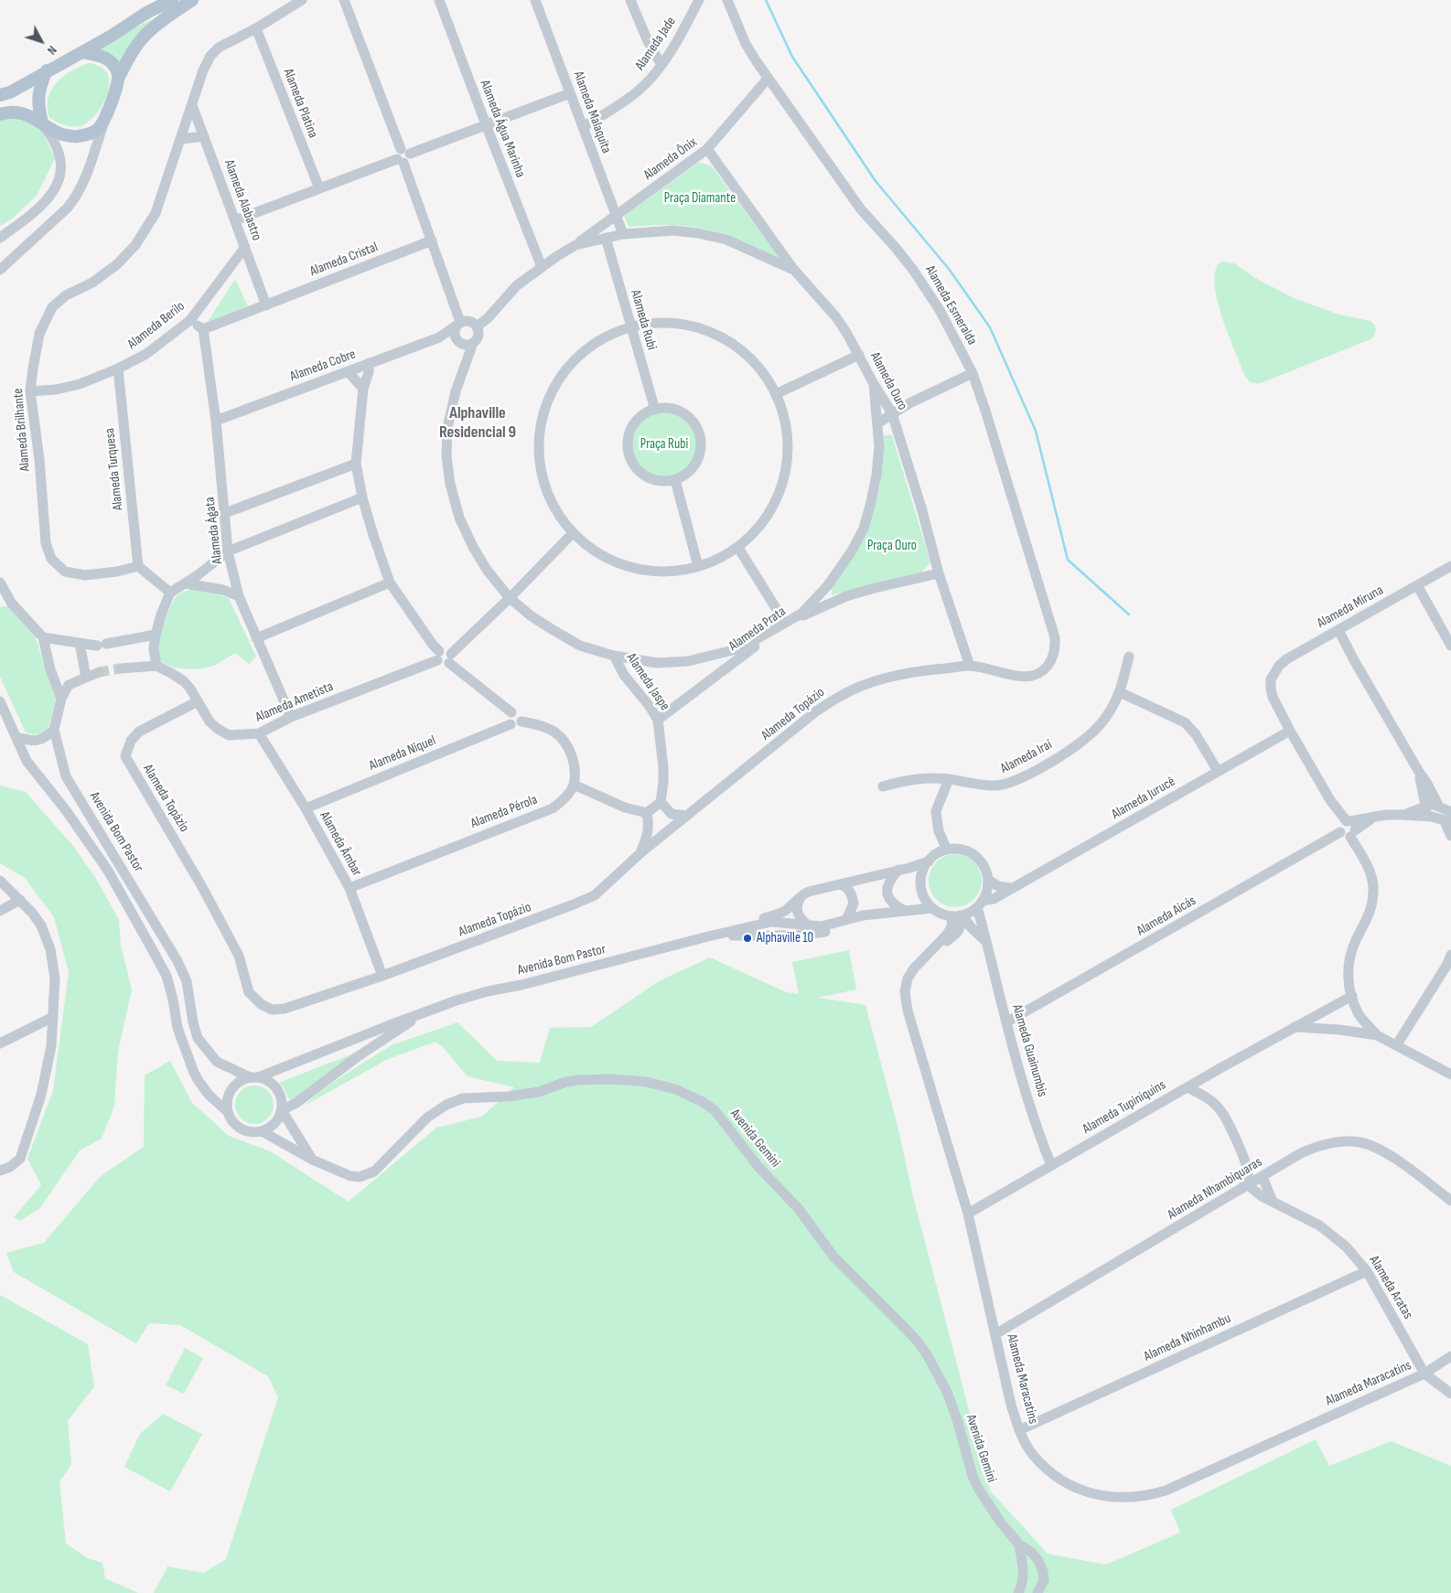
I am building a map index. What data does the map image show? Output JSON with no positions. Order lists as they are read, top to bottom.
{
  "streets": {
    "street": [
      "Alameda Jade",
      "Alameda Platina",
      "Alameda Malaquita",
      "Alameda Água Marinha",
      "Alameda Ônix",
      "Alameda Alabastro",
      "Alameda Cristal",
      "Alameda Esmeralda",
      "Alameda Rubi",
      "Alameda Berilo",
      "Alameda Cobre",
      "Alameda Ouro",
      "Alameda Brilhante",
      "Alameda Turquesa",
      "Alameda Ágata",
      "Alameda Miruna",
      "Alameda Prata",
      "Alameda Jaspe",
      "Alameda Ametista",
      "Alameda Topázio",
      "Alameda Niquel",
      "Alameda Iraí",
      "Alameda Jurucê",
      "Alameda Pérola",
      "Avenida Bom Pastor",
      "Alameda Âmbar",
      "Alameda Aicás",
      "Alameda Guainumbis",
      "Alameda Tupiniquins",
      "Avenida Gemini",
      "Alameda Nhambiquaras",
      "Alameda Aratas",
      "Alameda Nhinhambu",
      "Alameda Maracatins"
    ]
  },
  "crossings": [
    ["Alameda Jade", "Alameda Malaquita"],
    ["Alameda Platina", "Alameda Brilhante"],
    ["Alameda Malaquita", "Alameda Ônix"],
    ["Alameda Água Marinha", "Alameda Ônix"],
    ["Alameda Ônix", "Alameda Esmeralda"],
    ["Alameda Ônix", "Alameda Cobre"],
    ["Alameda Ônix", "Alameda Ouro"],
    ["Alameda Alabastro", "Alameda Cristal"],
    ["Alameda Alabastro", "Alameda Berilo"],
    ["Alameda Alabastro", "Alameda Brilhante"],
    ["Alameda Cristal", "Alameda Ágata"],
    ["Alameda Esmeralda", "Alameda Topázio"],
    ["Alameda Berilo", "Alameda Brilhante"],
    ["Alameda Berilo", "Alameda Turquesa"],
    ["Alameda Cobre", "Alameda Ágata"],
    ["Alameda Ouro", "Alameda Prata"],
    ["Alameda Ouro", "Alameda Topázio"],
    ["Alameda Brilhante", "Alameda Turquesa"],
    ["Alameda Ágata", "Alameda Ametista"],
    ["Alameda Miruna", "Alameda Jurucê"],
    ["Alameda Prata", "Alameda Jaspe"],
    ["Alameda Ametista", "Alameda Topázio"],
    ["Alameda Ametista", "Alameda Âmbar"],
    ["Alameda Topázio", "Alameda Âmbar"],
    ["Alameda Niquel", "Alameda Âmbar"],
    ["Alameda Jurucê", "Avenida Bom Pastor"],
    ["Alameda Jurucê", "Alameda Guainumbis"],
    ["Alameda Jurucê", "Alameda Maracatins"],
    ["Alameda Pérola", "Alameda Âmbar"],
    ["Avenida Bom Pastor", "Alameda Guainumbis"],
    ["Avenida Bom Pastor", "Avenida Gemini"],
    ["Avenida Bom Pastor", "Alameda Maracatins"],
    ["Alameda Aicás", "Alameda Guainumbis"],
    ["Alameda Guainumbis", "Alameda Tupiniquins"],
    ["Alameda Guainumbis", "Alameda Maracatins"],
    ["Alameda Tupiniquins", "Alameda Maracatins"],
    ["Alameda Nhambiquaras", "Alameda Aratas"],
    ["Alameda Nhambiquaras", "Alameda Maracatins"],
    ["Alameda Aratas", "Alameda Nhinhambu"],
    ["Alameda Aratas", "Alameda Maracatins"],
    ["Alameda Nhinhambu", "Alameda Maracatins"]
  ],
  "districts": ["Alphaville Residencial 9"],
  "parks": ["Praça Diamante", "Praça Rubi", "Praça Ouro"],
  "places": ["Alphaville 10"],
  "north": "bottom right"
}
